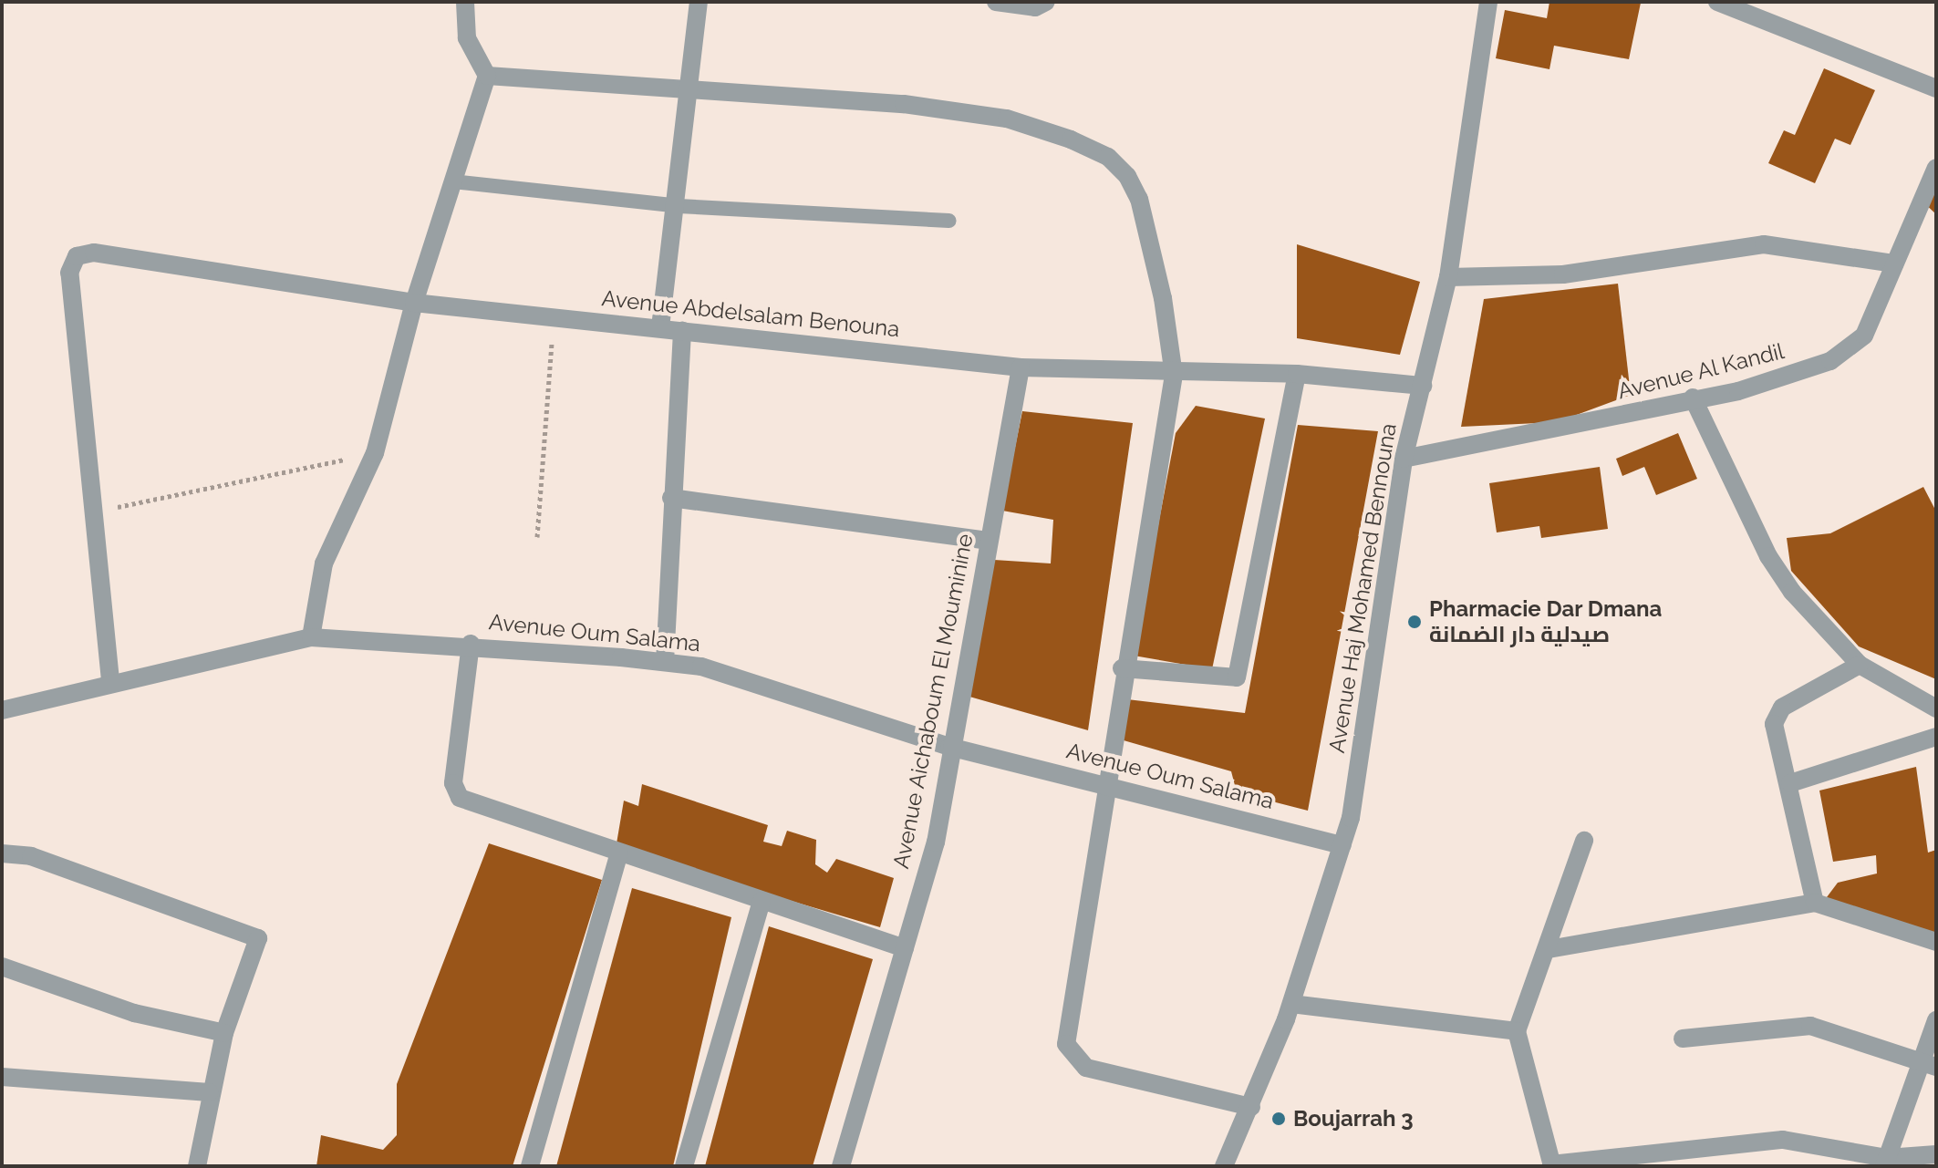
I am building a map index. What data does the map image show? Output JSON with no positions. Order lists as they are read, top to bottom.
{
  "streets": {
    "street": [
      "Avenue Abdelsalam Benouna",
      "Avenue Al Kandil",
      "Avenue Haj Mohamed Bennouna",
      "Avenue Oum Salama",
      "Avenue Aichaboum El Mouminine"
    ]
  },
  "crossings": [
    ["Avenue Abdelsalam Benouna", "Avenue Haj Mohamed Bennouna"],
    ["Avenue Abdelsalam Benouna", "Avenue Aichaboum El Mouminine"],
    ["Avenue Al Kandil", "Avenue Haj Mohamed Bennouna"],
    ["Avenue Haj Mohamed Bennouna", "Avenue Oum Salama"],
    ["Avenue Oum Salama", "Avenue Aichaboum El Mouminine"]
  ],
  "places": ["Pharmacie Dar Dmana صيدلية دار الضمانة", "Boujarrah 3"]
}
